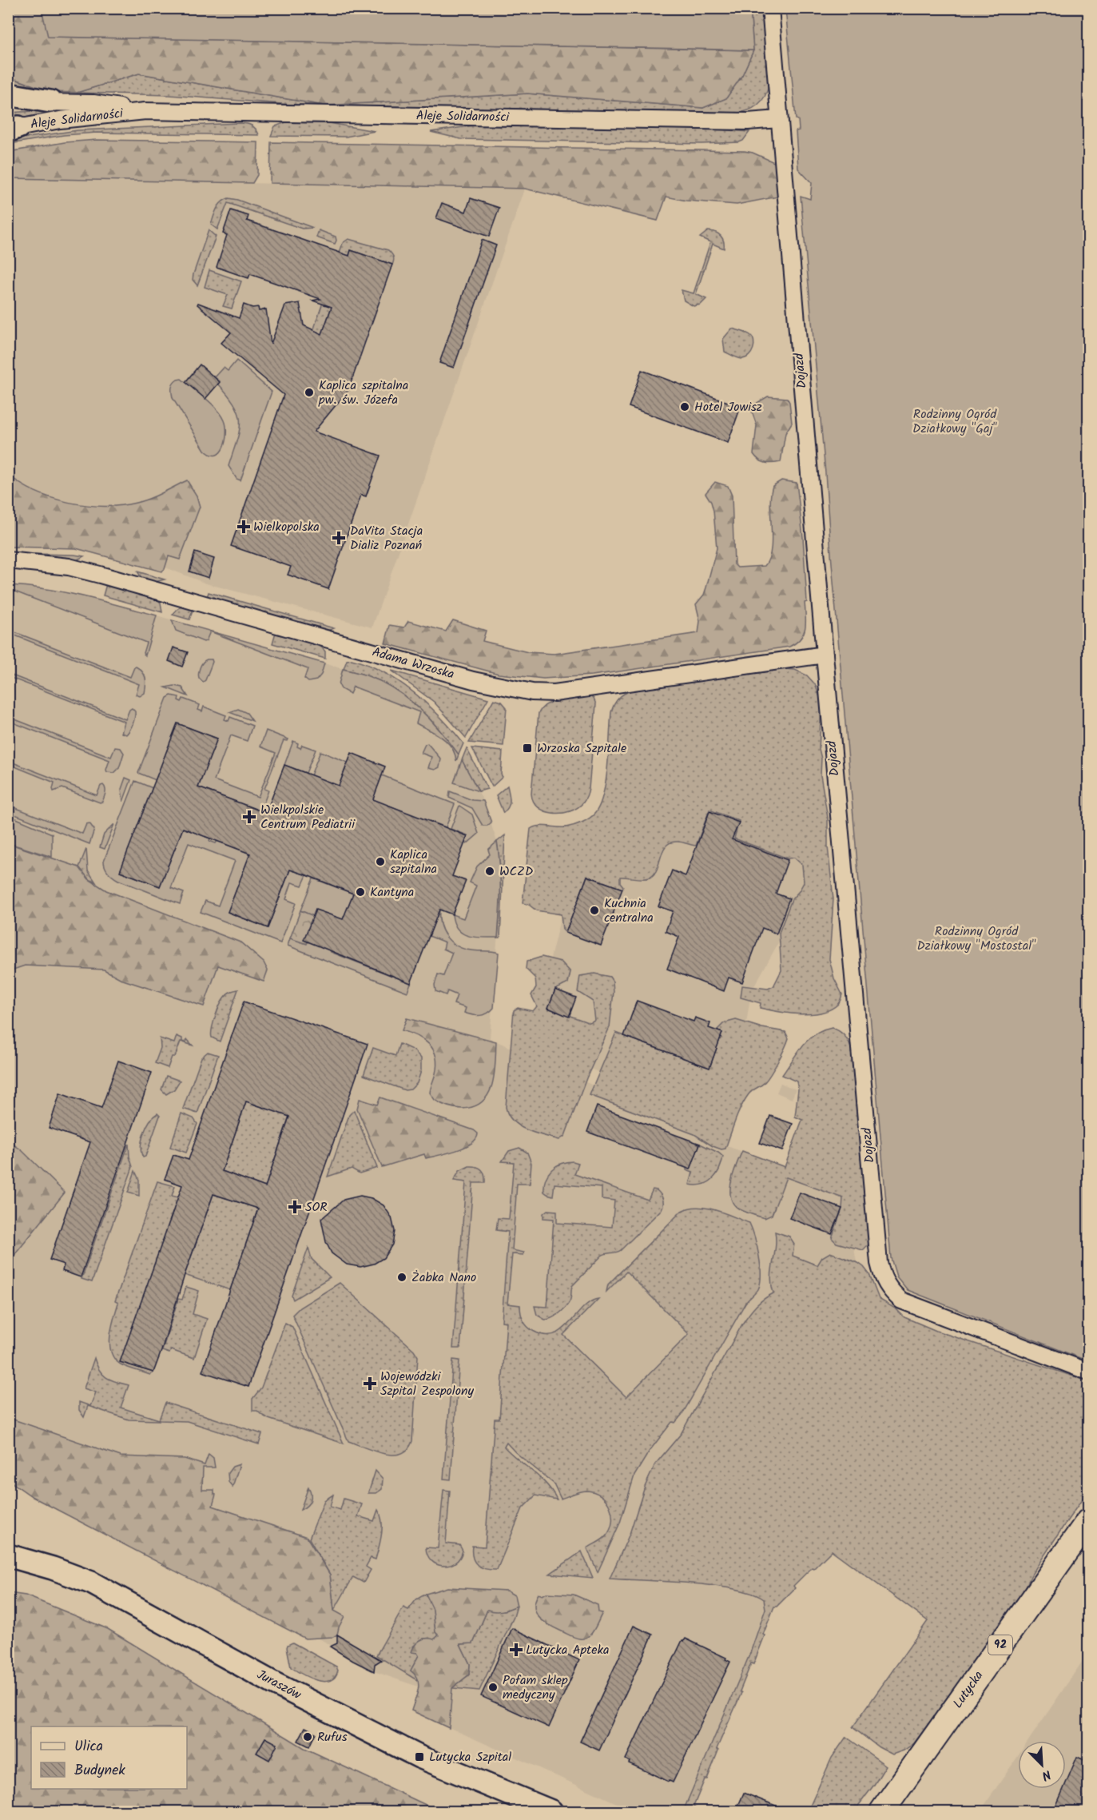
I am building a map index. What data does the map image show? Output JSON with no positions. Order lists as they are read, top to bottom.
{
  "streets": {
    "main road": ["92", "Lutycka"],
    "street": [
      "Aleje Solidarności",
      "Dojazd",
      "Adama Wrzoska",
      "Juraszów"
    ]
  },
  "crossings": [
    ["Aleje Solidarności", "Dojazd"],
    ["Dojazd", "Adama Wrzoska"]
  ],
  "parks": ["Rodzinny Ogród Działkowy \"Gaj\"", "Rodzinny Ogród Działkowy \"Mostostal\""],
  "places": {
    "other": [
      "Kaplica szpitalna pw. św. Józefa",
      "Hotel Jowisz",
      "Kaplica szpitalna",
      "WCZD",
      "Kantyna",
      "Kuchnia centralna",
      "Żabka Nano",
      "Pofam sklep medyczny",
      "Rufus"
    ],
    "health": [
      "Wielkopolska",
      "DaVita Stacja Dializ Poznań",
      "Wielkpolskie Centrum Pediatrii",
      "SOR",
      "Wojewódzki Szpital Zespolony",
      "Lutycka Apteka"
    ],
    "transit": ["Wrzoska Szpitale", "Lutycka Szpital"]
  },
  "legend": ["Ulica", "Budynek"],
  "north": "bottom right"
}
